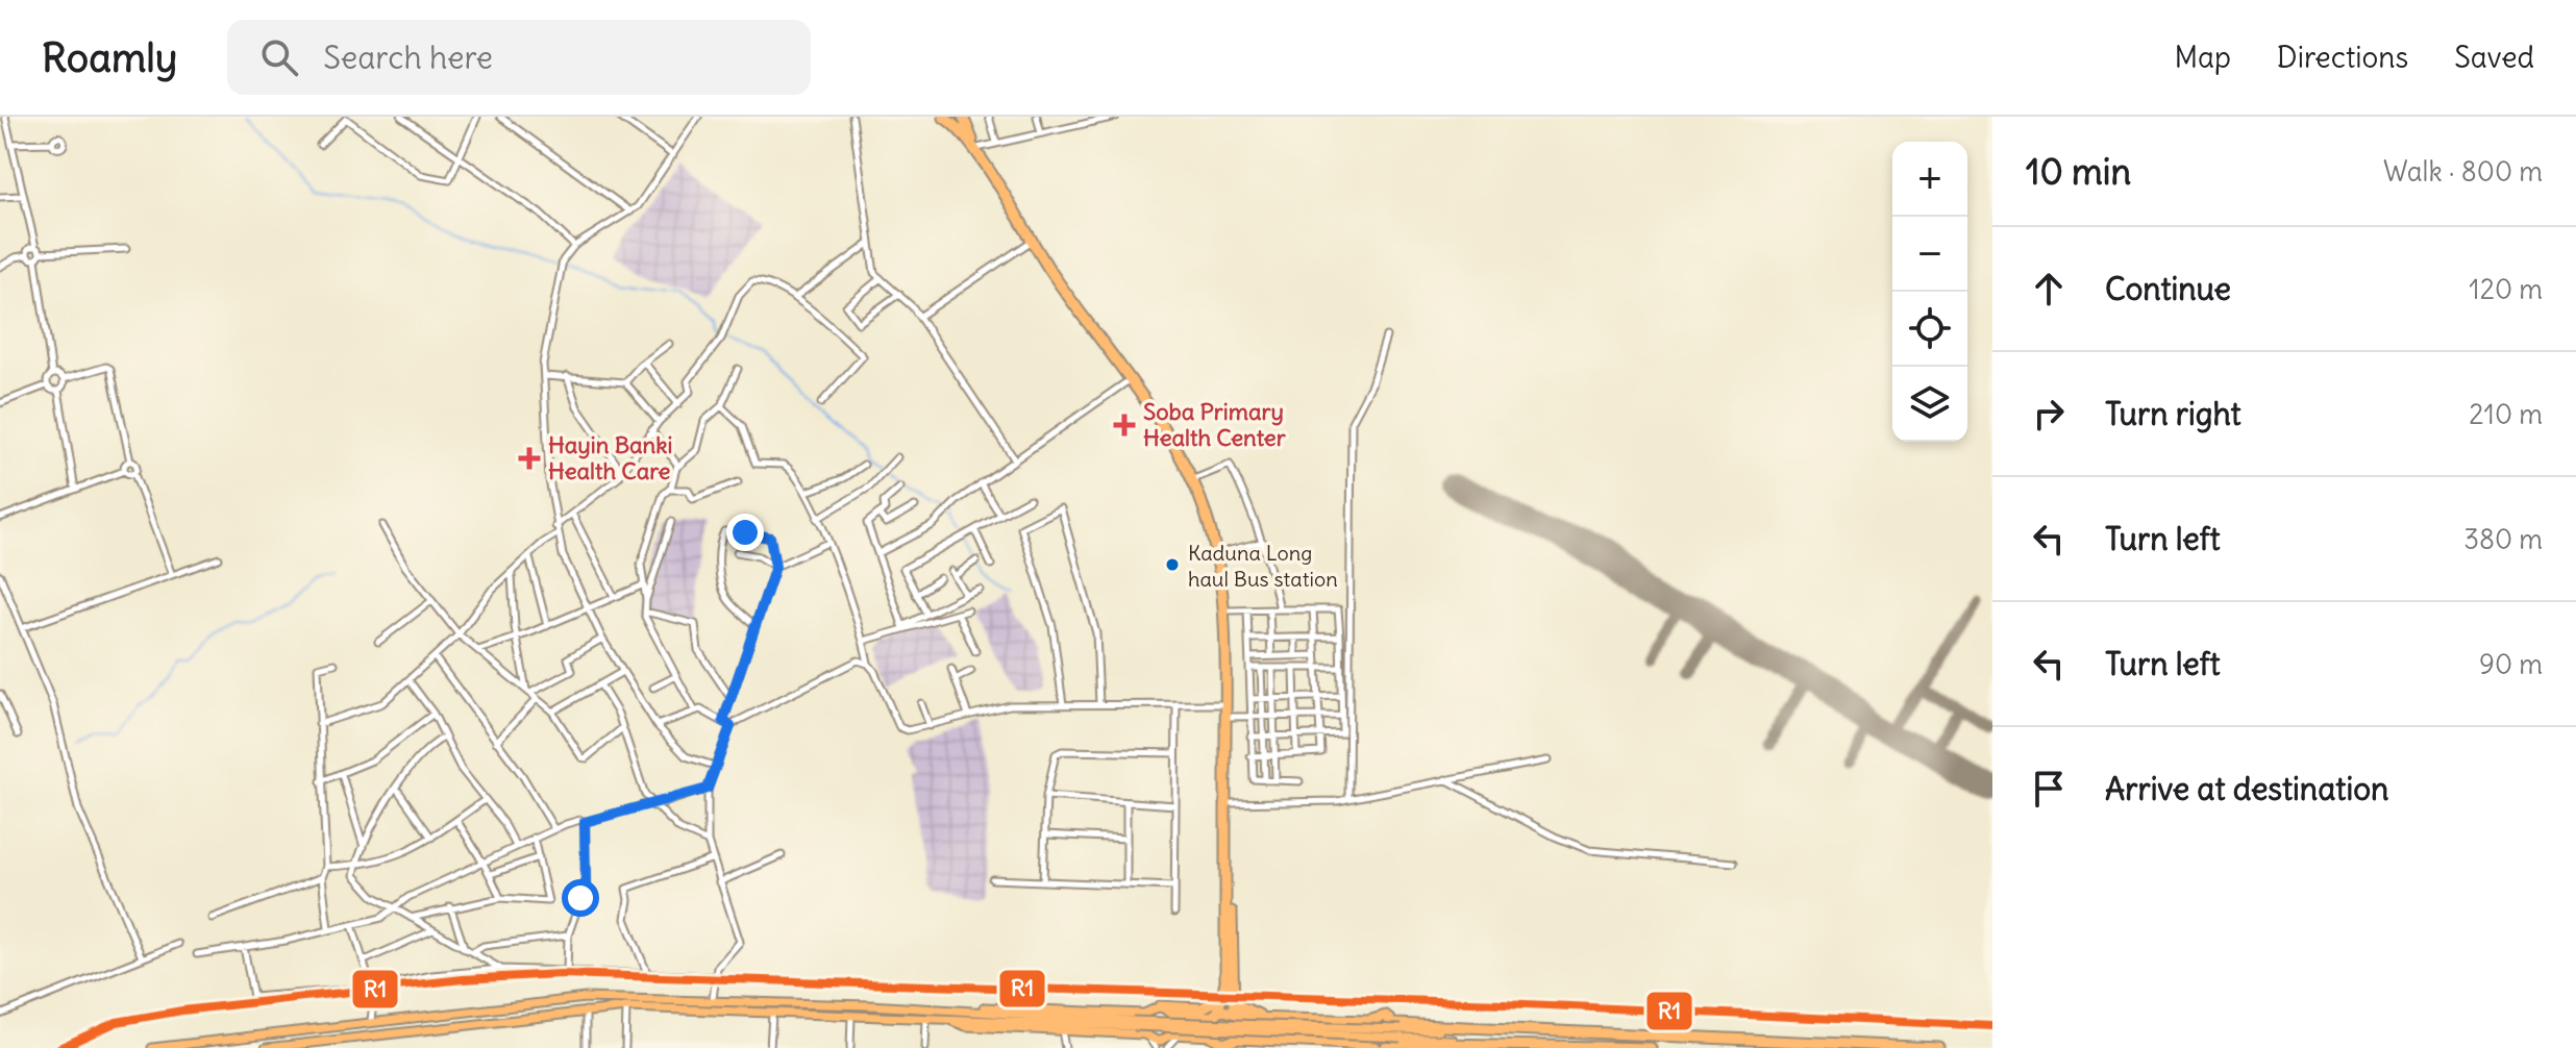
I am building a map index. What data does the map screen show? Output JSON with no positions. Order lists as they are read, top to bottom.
{
  "places": {
    "health": ["Soba Primary Health Center", "Hayin Banki Health Care"],
    "other": ["Kaduna Long haul Bus station"]
  },
  "lines": ["transit line R1"],
  "page": {
    "header": "Roamly",
    "search": "Search here",
    "nav": ["Map", "Directions", "Saved"],
    "heading": ["10 min", "Walk · 800 m"],
    "map_buttons": ["+", "−"],
    "list": [
      ["Continue", "120 m"],
      ["Turn right", "210 m"],
      ["Turn left", "380 m"],
      ["Turn left", "90 m"],
      "Arrive at destination"
    ]
  }
}
